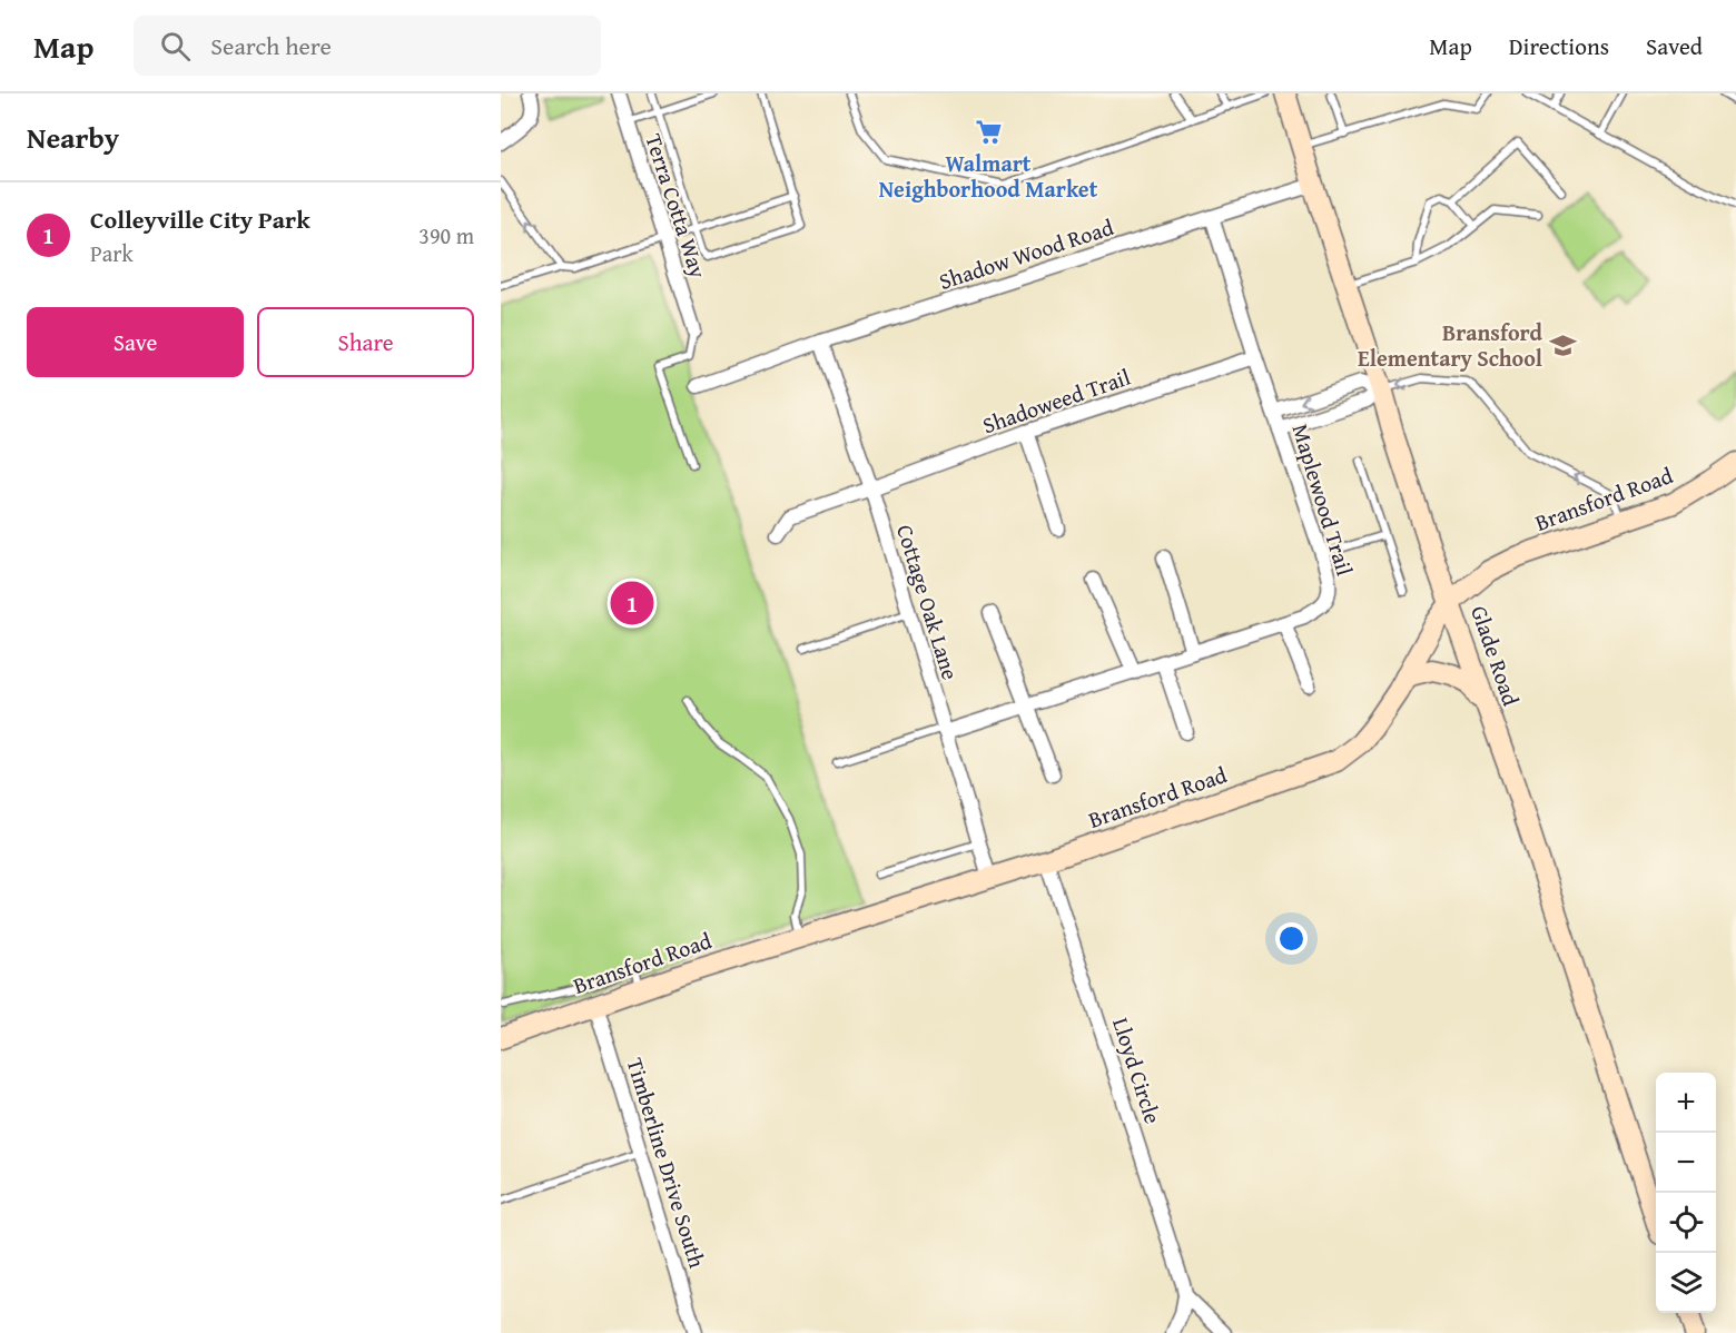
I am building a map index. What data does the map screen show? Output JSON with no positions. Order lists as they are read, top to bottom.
{
  "streets": {
    "street": [
      "Terra Cotta Way",
      "Shadow Wood Road",
      "Shadoweed Trail",
      "Bransford Road",
      "Maplewood Trail",
      "Cottage Oak Lane",
      "Glade Road",
      "Lloyd Circle",
      "Timberline Drive South"
    ]
  },
  "crossings": [
    ["Shadow Wood Road", "Maplewood Trail"],
    ["Shadow Wood Road", "Cottage Oak Lane"],
    ["Shadow Wood Road", "Glade Road"],
    ["Shadoweed Trail", "Maplewood Trail"],
    ["Shadoweed Trail", "Cottage Oak Lane"],
    ["Bransford Road", "Cottage Oak Lane"],
    ["Bransford Road", "Glade Road"],
    ["Bransford Road", "Lloyd Circle"],
    ["Bransford Road", "Timberline Drive South"],
    ["Maplewood Trail", "Cottage Oak Lane"]
  ],
  "places": {
    "supermarket": ["Walmart Neighborhood Market"],
    "school or university": ["Bransford Elementary School"]
  },
  "page": {
    "header": "Map",
    "search": "Search here",
    "nav": ["Map", "Directions", "Saved"],
    "heading": "Nearby",
    "list": [
      {
        "mark": "1",
        "name": "Colleyville City Park",
        "note": "Park",
        "value": "390 m"
      }
    ],
    "buttons": ["Save", "Share"],
    "pins": "1",
    "map_buttons": ["+", "−"]
  }
}
